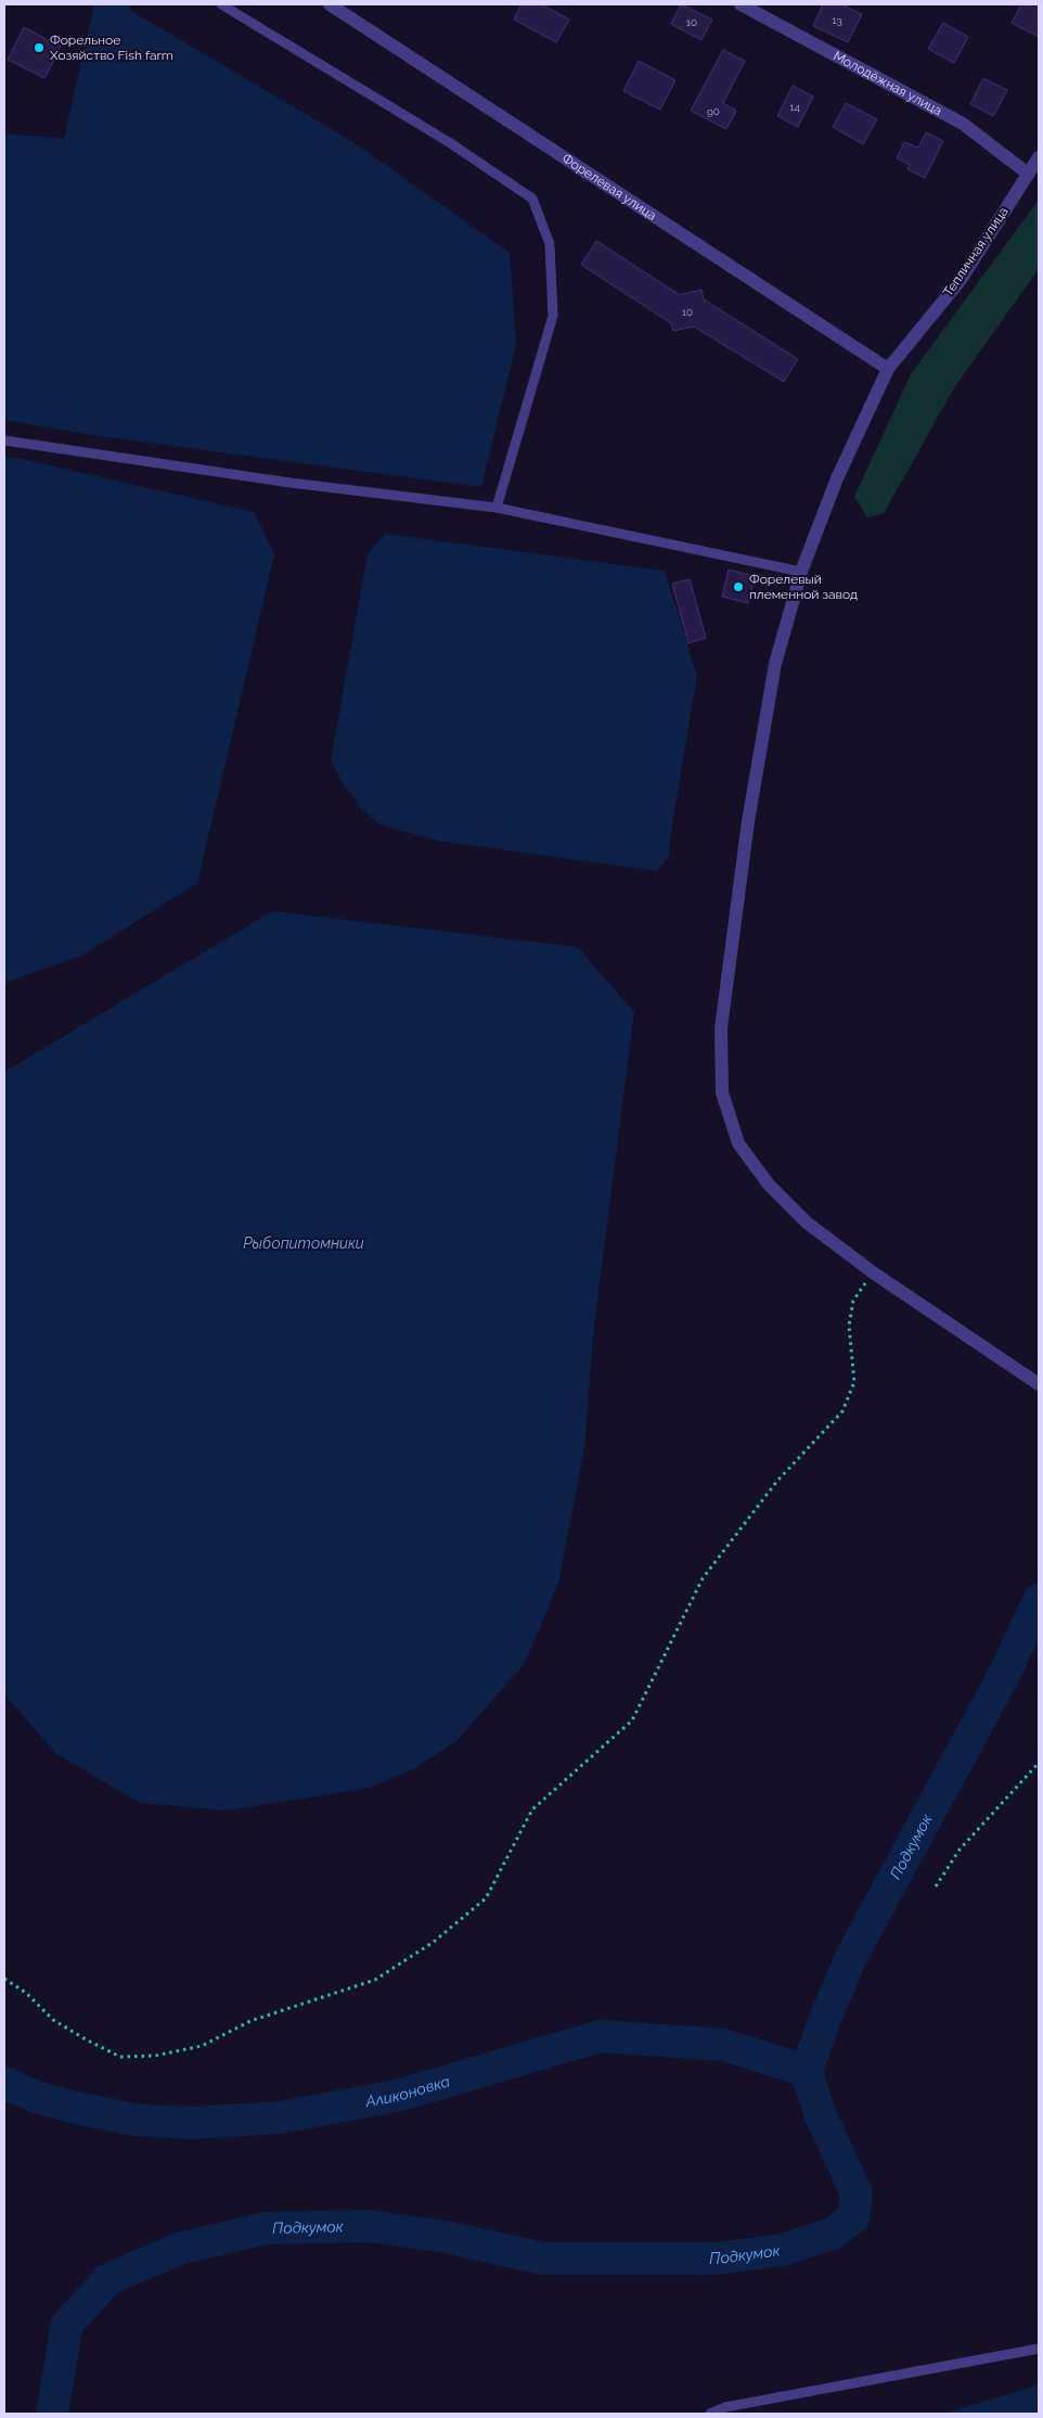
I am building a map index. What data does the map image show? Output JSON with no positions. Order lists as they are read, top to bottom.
{
  "streets": {
    "street": ["Молодёжная улица", "Форелевая улица", "Тепличная улица"]
  },
  "crossings": [
    ["Молодёжная улица", "Тепличная улица"],
    ["Форелевая улица", "Тепличная улица"]
  ],
  "water": ["Рыбопитомники", "Подкумок", "Аликоновка"],
  "places": ["Форельное Хозяйство Fish farm", "Форелевый племенной завод"],
  "house_numbers": [
    "13",
    "10",
    "14",
    "90",
    "10"
  ]
}
